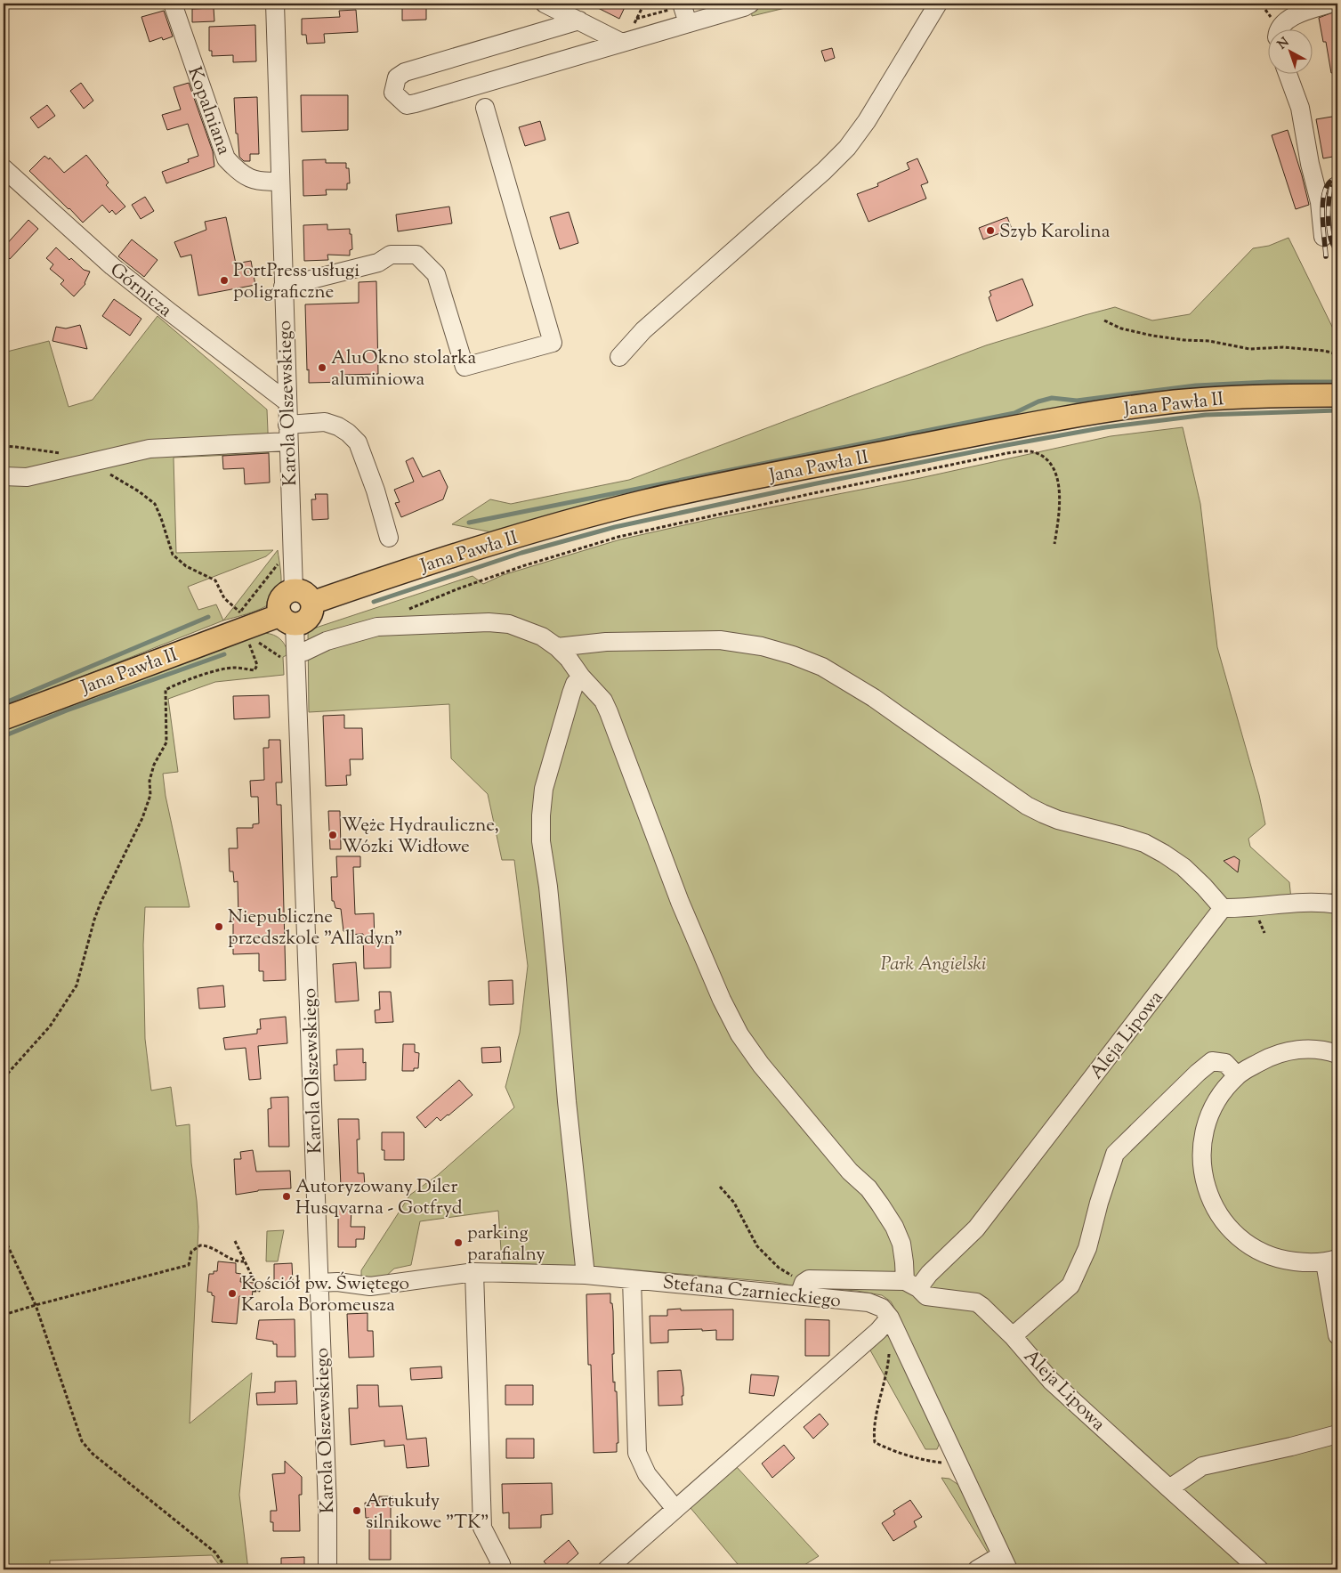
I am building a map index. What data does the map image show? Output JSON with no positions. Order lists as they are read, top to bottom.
{
  "streets": {
    "main road": ["Jana Pawła II"],
    "street": [
      "Kopalniana",
      "Górnicza",
      "Karola Olszewskiego",
      "Aleja Lipowa",
      "Stefana Czarnieckiego"
    ]
  },
  "crossings": [
    ["Kopalniana", "Karola Olszewskiego"],
    ["Górnicza", "Karola Olszewskiego"],
    ["Karola Olszewskiego", "Jana Pawła II"],
    ["Karola Olszewskiego", "Stefana Czarnieckiego"]
  ],
  "parks": ["Park Angielski"],
  "places": [
    "Szyb Karolina",
    "PortPress usługi poligraficzne",
    "AluOkno stolarka aluminiowa",
    "Węże Hydrauliczne, Wózki Widłowe",
    "Niepubliczne przedszkole \"Alladyn\"",
    "Autoryzowany Diler Husqvarna - Gotfryd",
    "parking parafialny",
    "Kościół pw. Świętego Karola Boromeusza",
    "Artukuły silnikowe \"TK\""
  ],
  "north": "top left"
}
